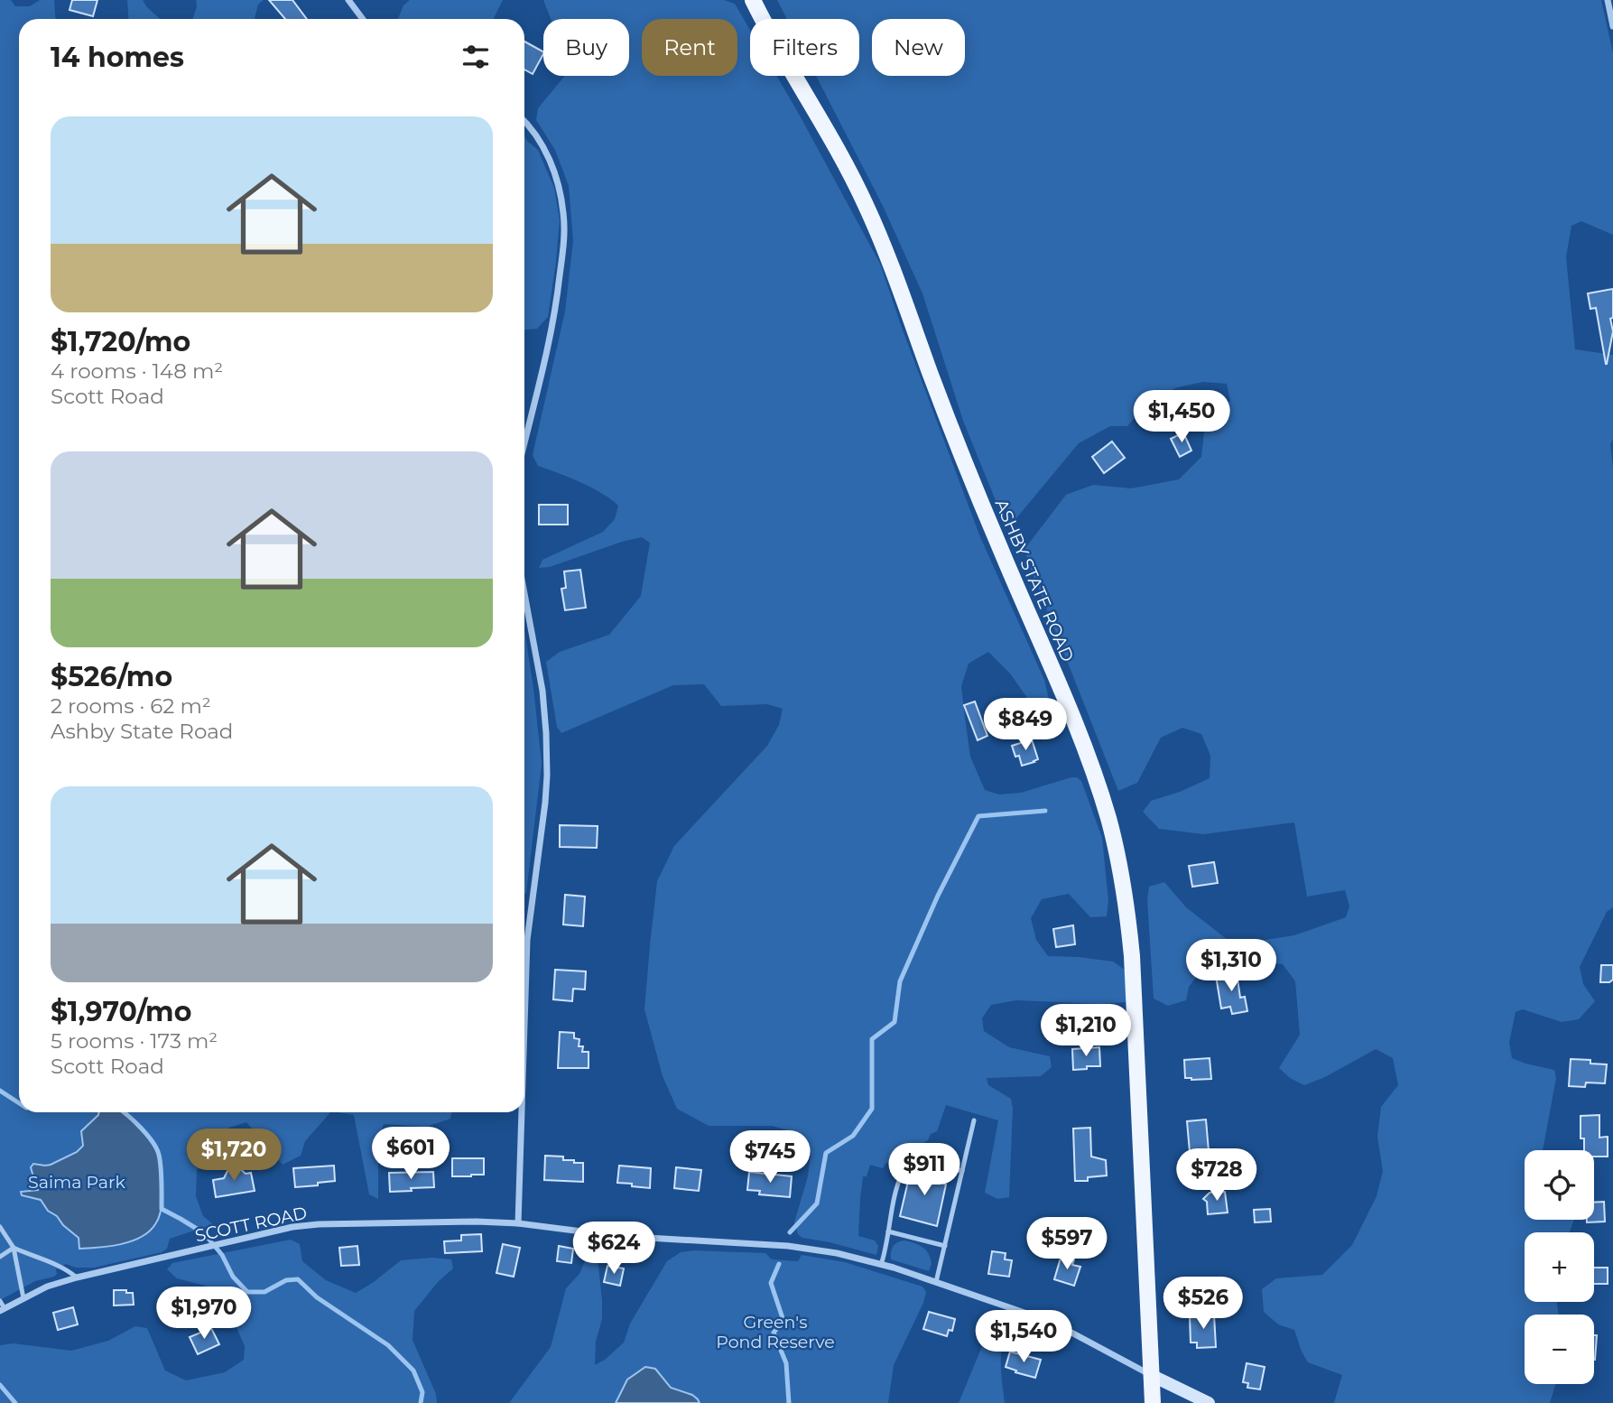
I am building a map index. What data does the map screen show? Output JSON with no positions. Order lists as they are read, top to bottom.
{
  "streets": {
    "main road": ["ASHBY STATE ROAD"],
    "street": ["SCOTT ROAD"]
  },
  "crossings": [
    ["ASHBY STATE ROAD", "SCOTT ROAD"]
  ],
  "parks": ["Saima Park", "Green's Pond Reserve"],
  "page": {
    "chip": [
      "Buy",
      "Rent",
      "Filters",
      "New"
    ],
    "heading": "14 homes",
    "list": [
      {
        "name": "$1,720/mo",
        "note": "4 rooms · 148 m² · Scott Road"
      },
      {
        "name": "$526/mo",
        "note": "2 rooms · 62 m² · Ashby State Road"
      },
      {
        "name": "$1,970/mo",
        "note": "5 rooms · 173 m² · Scott Road"
      }
    ],
    "price": [
      "$1,450",
      "$849",
      "$1,310",
      "$1,210",
      "$601",
      "$1,720",
      "$745",
      "$911",
      "$728",
      "$597",
      "$624",
      "$526",
      "$1,970",
      "$1,540"
    ],
    "map_buttons": ["+", "−"]
  }
}
